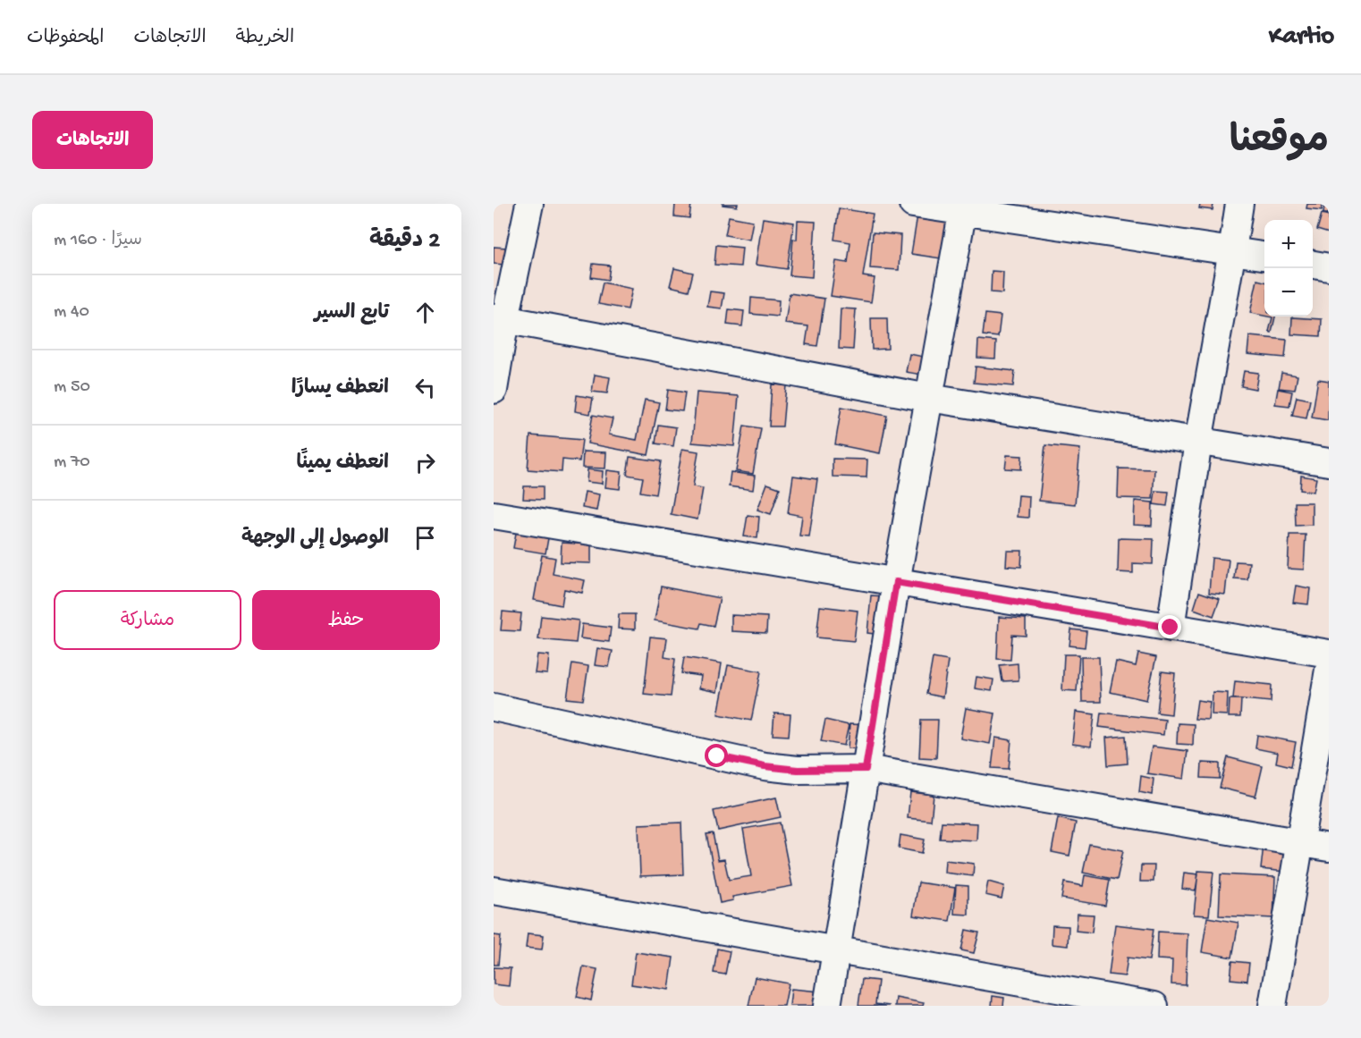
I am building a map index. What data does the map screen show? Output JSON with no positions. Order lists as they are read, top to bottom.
{
  "page": {
    "header": "Kartio",
    "nav": ["الخريطة", "الاتجاهات", "المحفوظات"],
    "title": "موقعنا",
    "buttons": [
      "الاتجاهات",
      ["حفظ", "مشاركة"]
    ],
    "heading": ["2 دقيقة", "سيرًا · 160 m"],
    "map_buttons": ["+", "−"],
    "list": [
      ["تابع السير", "40 m"],
      ["انعطف يسارًا", "50 m"],
      ["انعطف يمينًا", "70 m"],
      "الوصول إلى الوجهة"
    ]
  }
}
